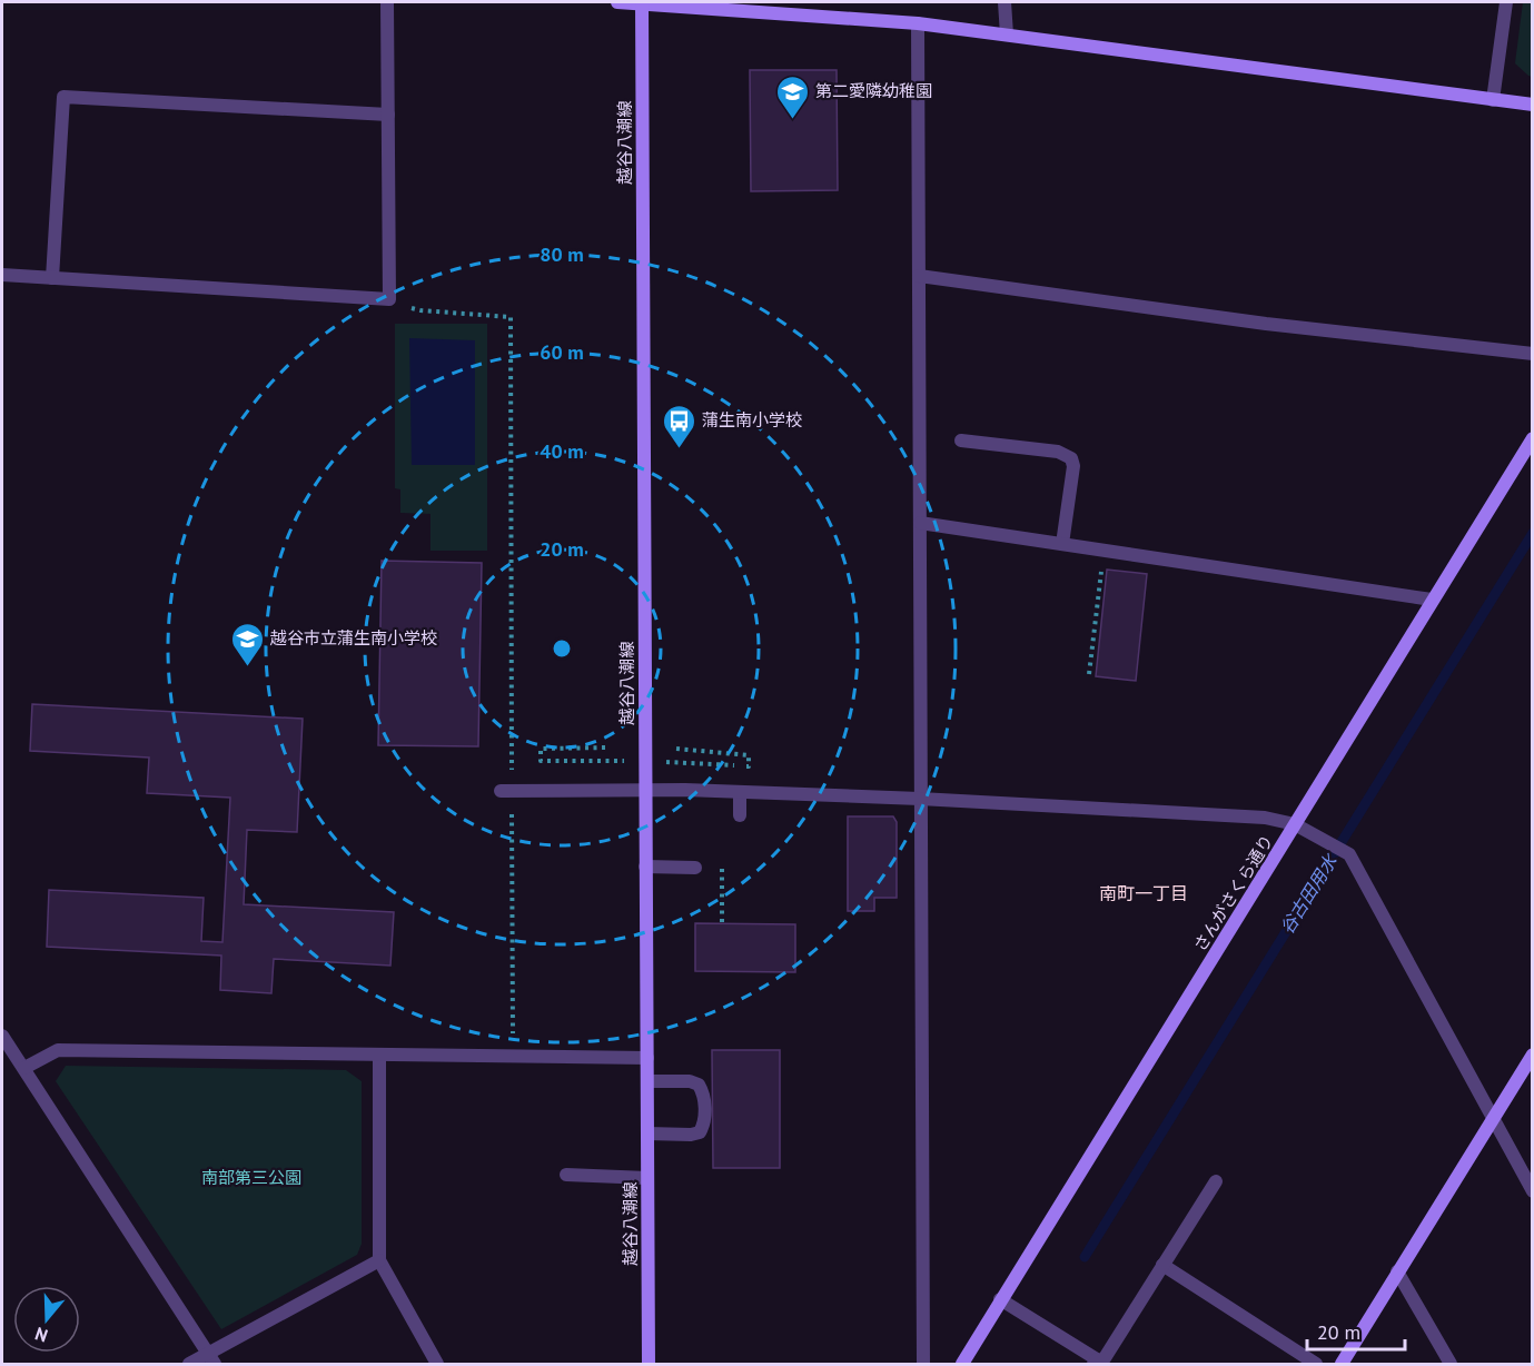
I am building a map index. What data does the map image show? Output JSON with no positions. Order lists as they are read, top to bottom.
{
  "streets": {
    "street": ["越谷八潮線", "さんがさくら通り"]
  },
  "districts": ["南町一丁目"],
  "water": ["谷古田用水"],
  "parks": ["南部第三公園"],
  "places": {
    "school or university": ["第二愛隣幼稚園", "越谷市立蒲生南小学校"],
    "bus stop": ["蒲生南小学校"]
  },
  "scale_bar": "20 m",
  "north": "bottom",
  "rings": [
    "80 m",
    "60 m",
    "40 m",
    "20 m"
  ]
}
